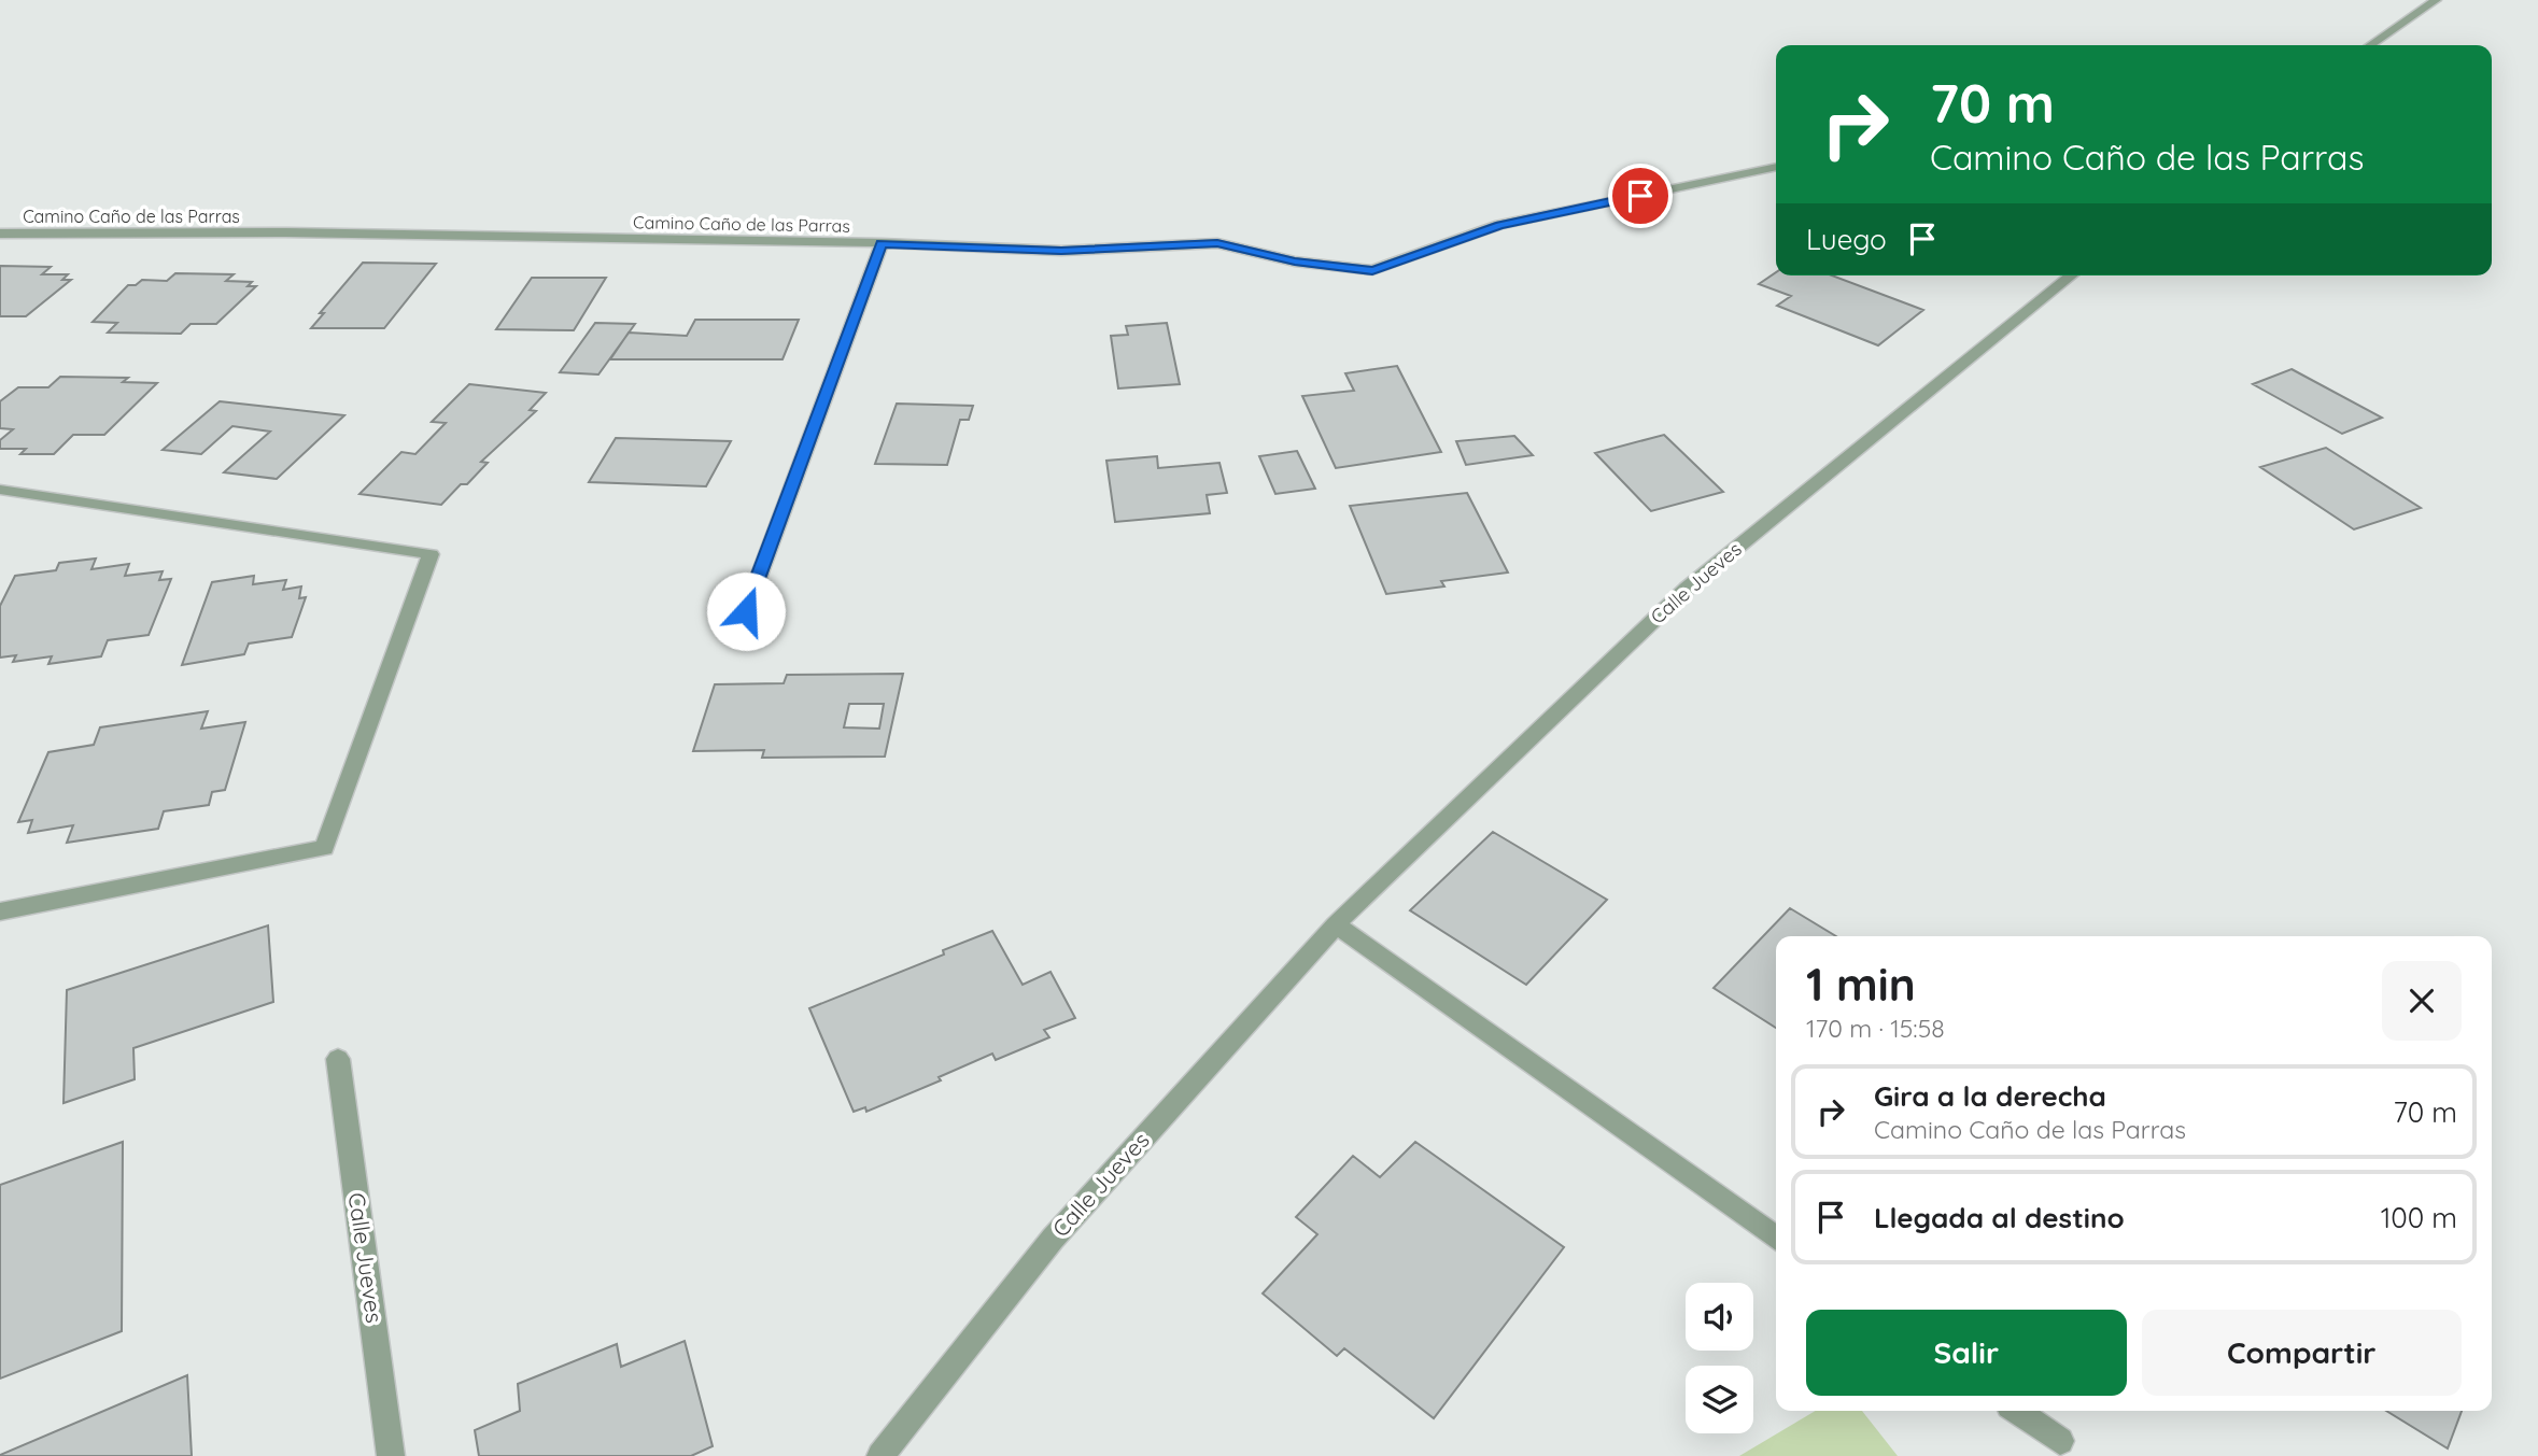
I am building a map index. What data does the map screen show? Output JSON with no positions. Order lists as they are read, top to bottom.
{
  "streets": {
    "street": ["Camino Caño de las Parras", "Calle Jueves"]
  },
  "page": {
    "turn": ["70 m", "Camino Caño de las Parras"],
    "then": "Luego",
    "heading": ["1 min", "170 m · 15:58"],
    "list": [
      {
        "name": "Gira a la derecha",
        "note": "Camino Caño de las Parras",
        "value": "70 m"
      },
      {
        "name": "Llegada al destino",
        "value": "100 m"
      }
    ],
    "buttons": ["Salir", "Compartir"]
  }
}
